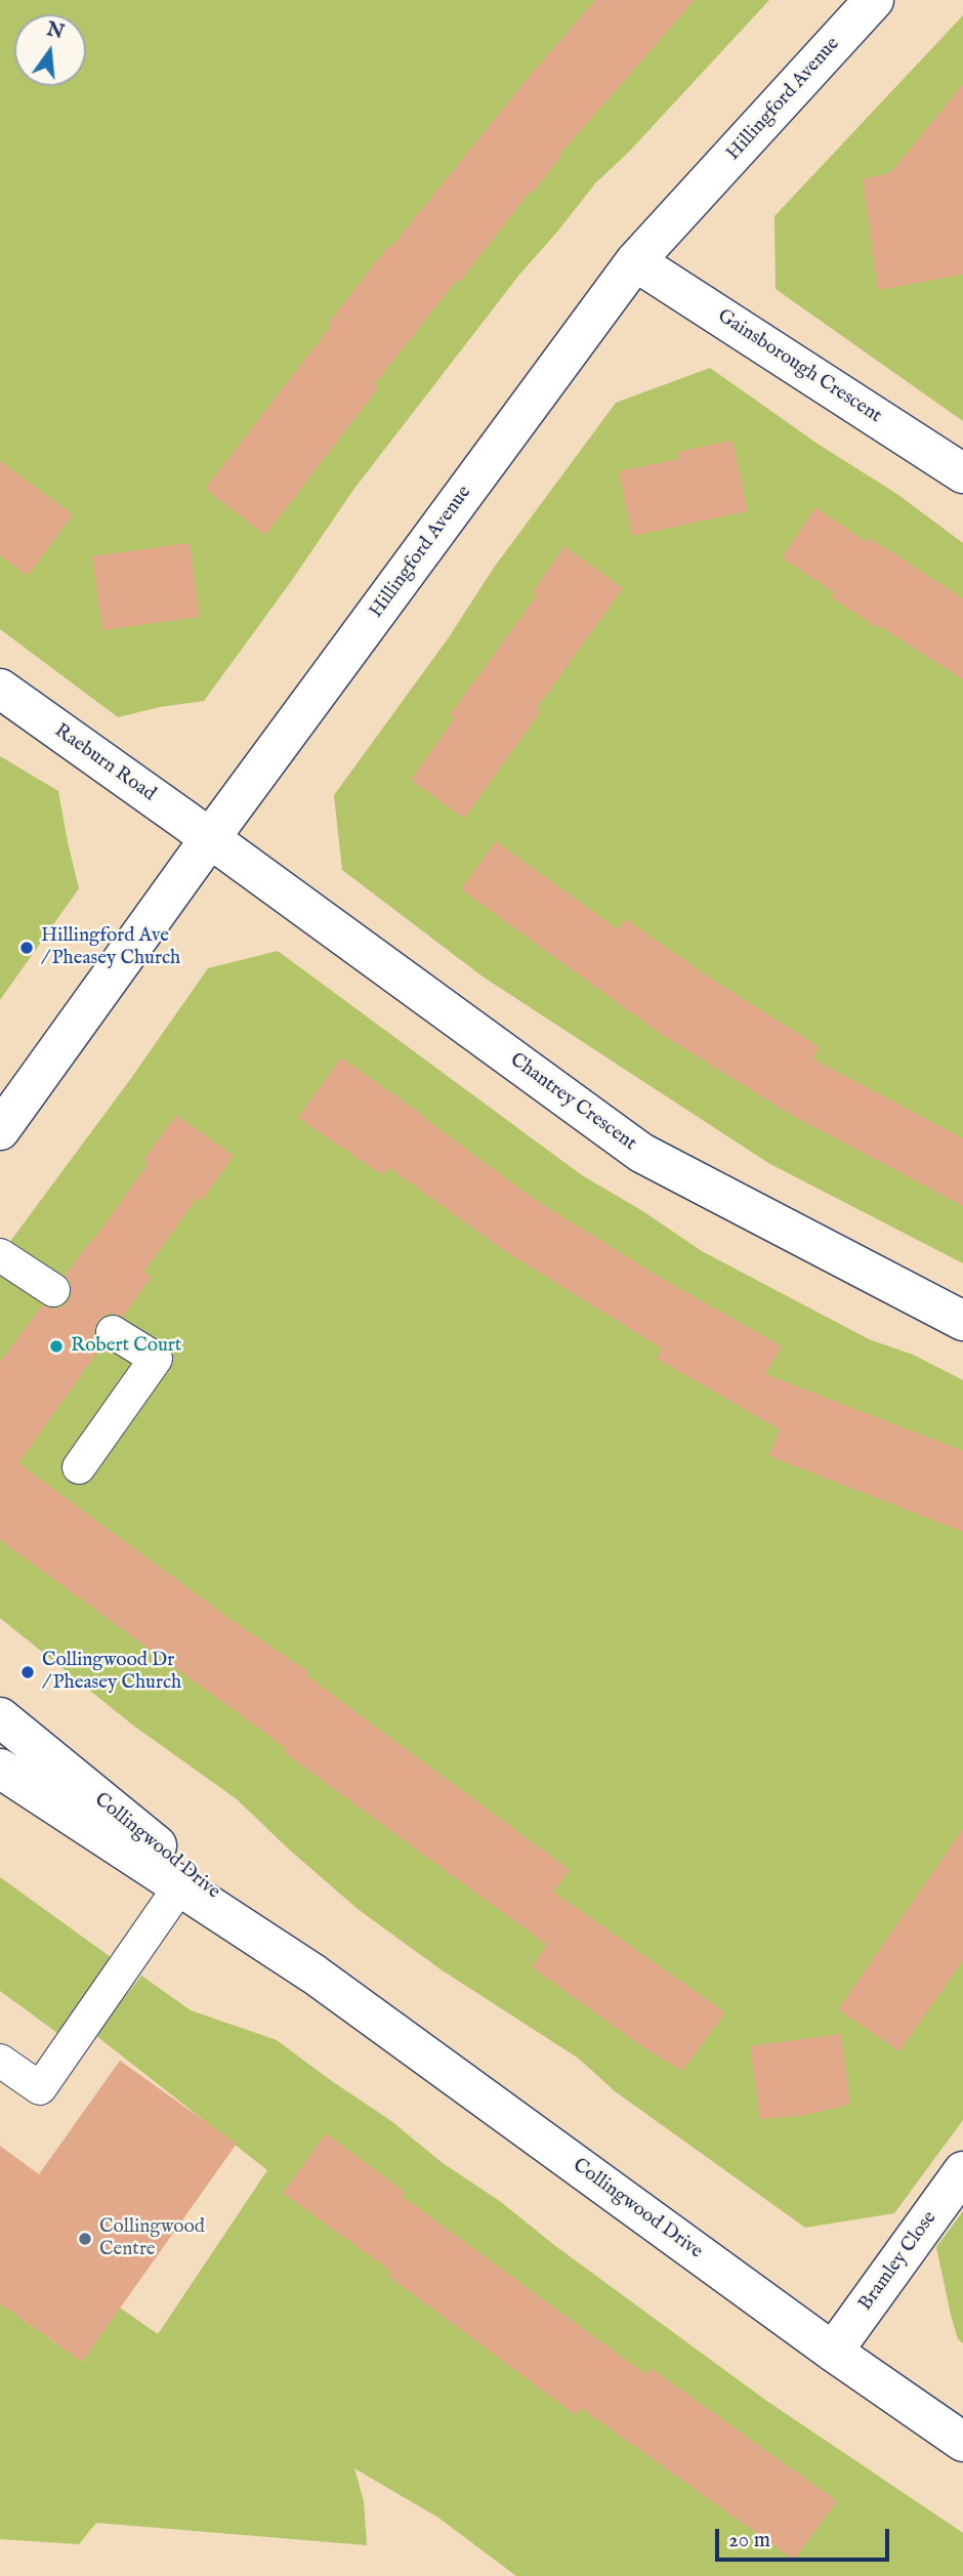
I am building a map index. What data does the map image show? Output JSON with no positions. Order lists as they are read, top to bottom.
{
  "streets": {
    "street": [
      "Hillingford Avenue",
      "Gainsborough Crescent",
      "Raeburn Road",
      "Chantrey Crescent",
      "Collingwood Drive",
      "Bramley Close"
    ]
  },
  "crossings": [
    ["Hillingford Avenue", "Gainsborough Crescent"],
    ["Hillingford Avenue", "Raeburn Road"],
    ["Hillingford Avenue", "Chantrey Crescent"],
    ["Raeburn Road", "Chantrey Crescent"],
    ["Collingwood Drive", "Bramley Close"]
  ],
  "places": [
    "Hillingford Ave / Pheasey Church",
    "Robert Court",
    "Collingwood Dr / Pheasey Church",
    "Collingwood Centre"
  ],
  "scale_bar": "20 m",
  "north": "top"
}
